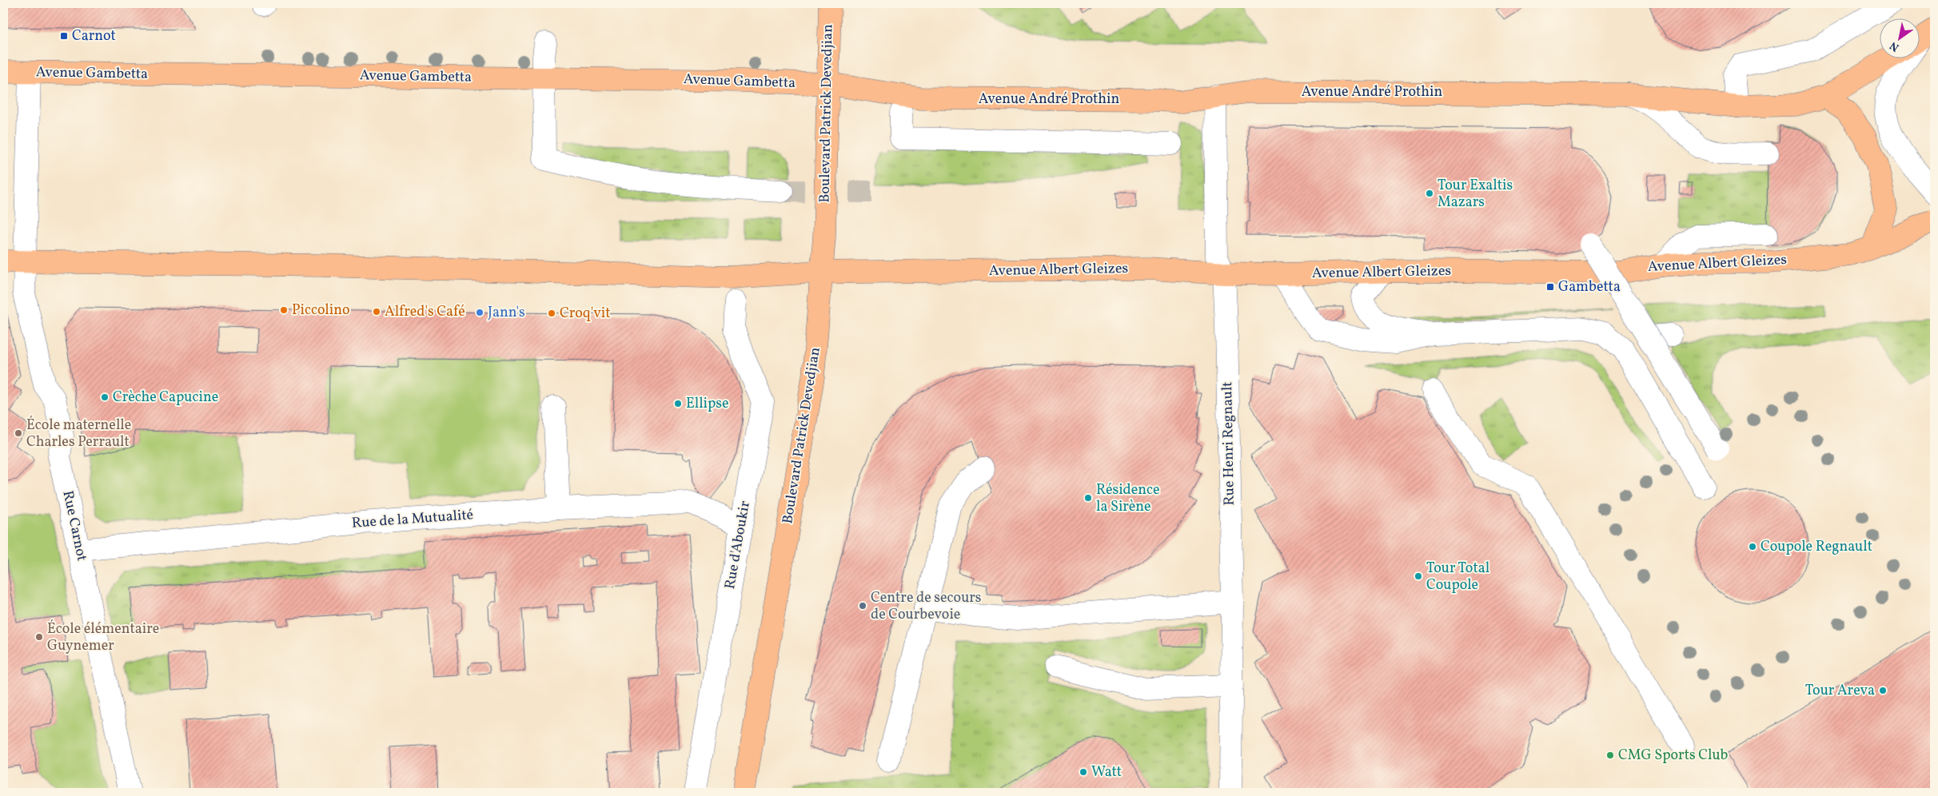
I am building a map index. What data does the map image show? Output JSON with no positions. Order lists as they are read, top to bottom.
{
  "streets": {
    "main road": [
      "Avenue Gambetta",
      "Avenue André Prothin",
      "Boulevard Patrick Devedjian",
      "Avenue Albert Gleizes"
    ],
    "street": [
      "Rue Henri Regnault",
      "Rue de la Mutualité",
      "Rue Carnot",
      "Rue d'Aboukir"
    ]
  },
  "crossings": [
    ["Avenue Gambetta", "Avenue André Prothin"],
    ["Avenue Gambetta", "Boulevard Patrick Devedjian"],
    ["Avenue Gambetta", "Rue Carnot"],
    ["Avenue André Prothin", "Boulevard Patrick Devedjian"],
    ["Avenue André Prothin", "Rue Henri Regnault"],
    ["Boulevard Patrick Devedjian", "Avenue Albert Gleizes"],
    ["Avenue Albert Gleizes", "Rue Henri Regnault"],
    ["Rue de la Mutualité", "Rue Carnot"],
    ["Rue de la Mutualité", "Rue d'Aboukir"]
  ],
  "places": {
    "transit": ["Carnot", "Gambetta"],
    "other": [
      "Tour Exaltis Mazars",
      "Piccolino",
      "Alfred's Café",
      "Jann's",
      "Croq'vit",
      "Crèche Capucine",
      "Ellipse",
      "École maternelle Charles Perrault",
      "Résidence la Sirène",
      "Coupole Regnault",
      "Tour Total Coupole",
      "Centre de secours de Courbevoie",
      "École élémentaire Guynemer",
      "Tour Areva",
      "CMG Sports Club",
      "Watt"
    ]
  },
  "north": "bottom left"
}
